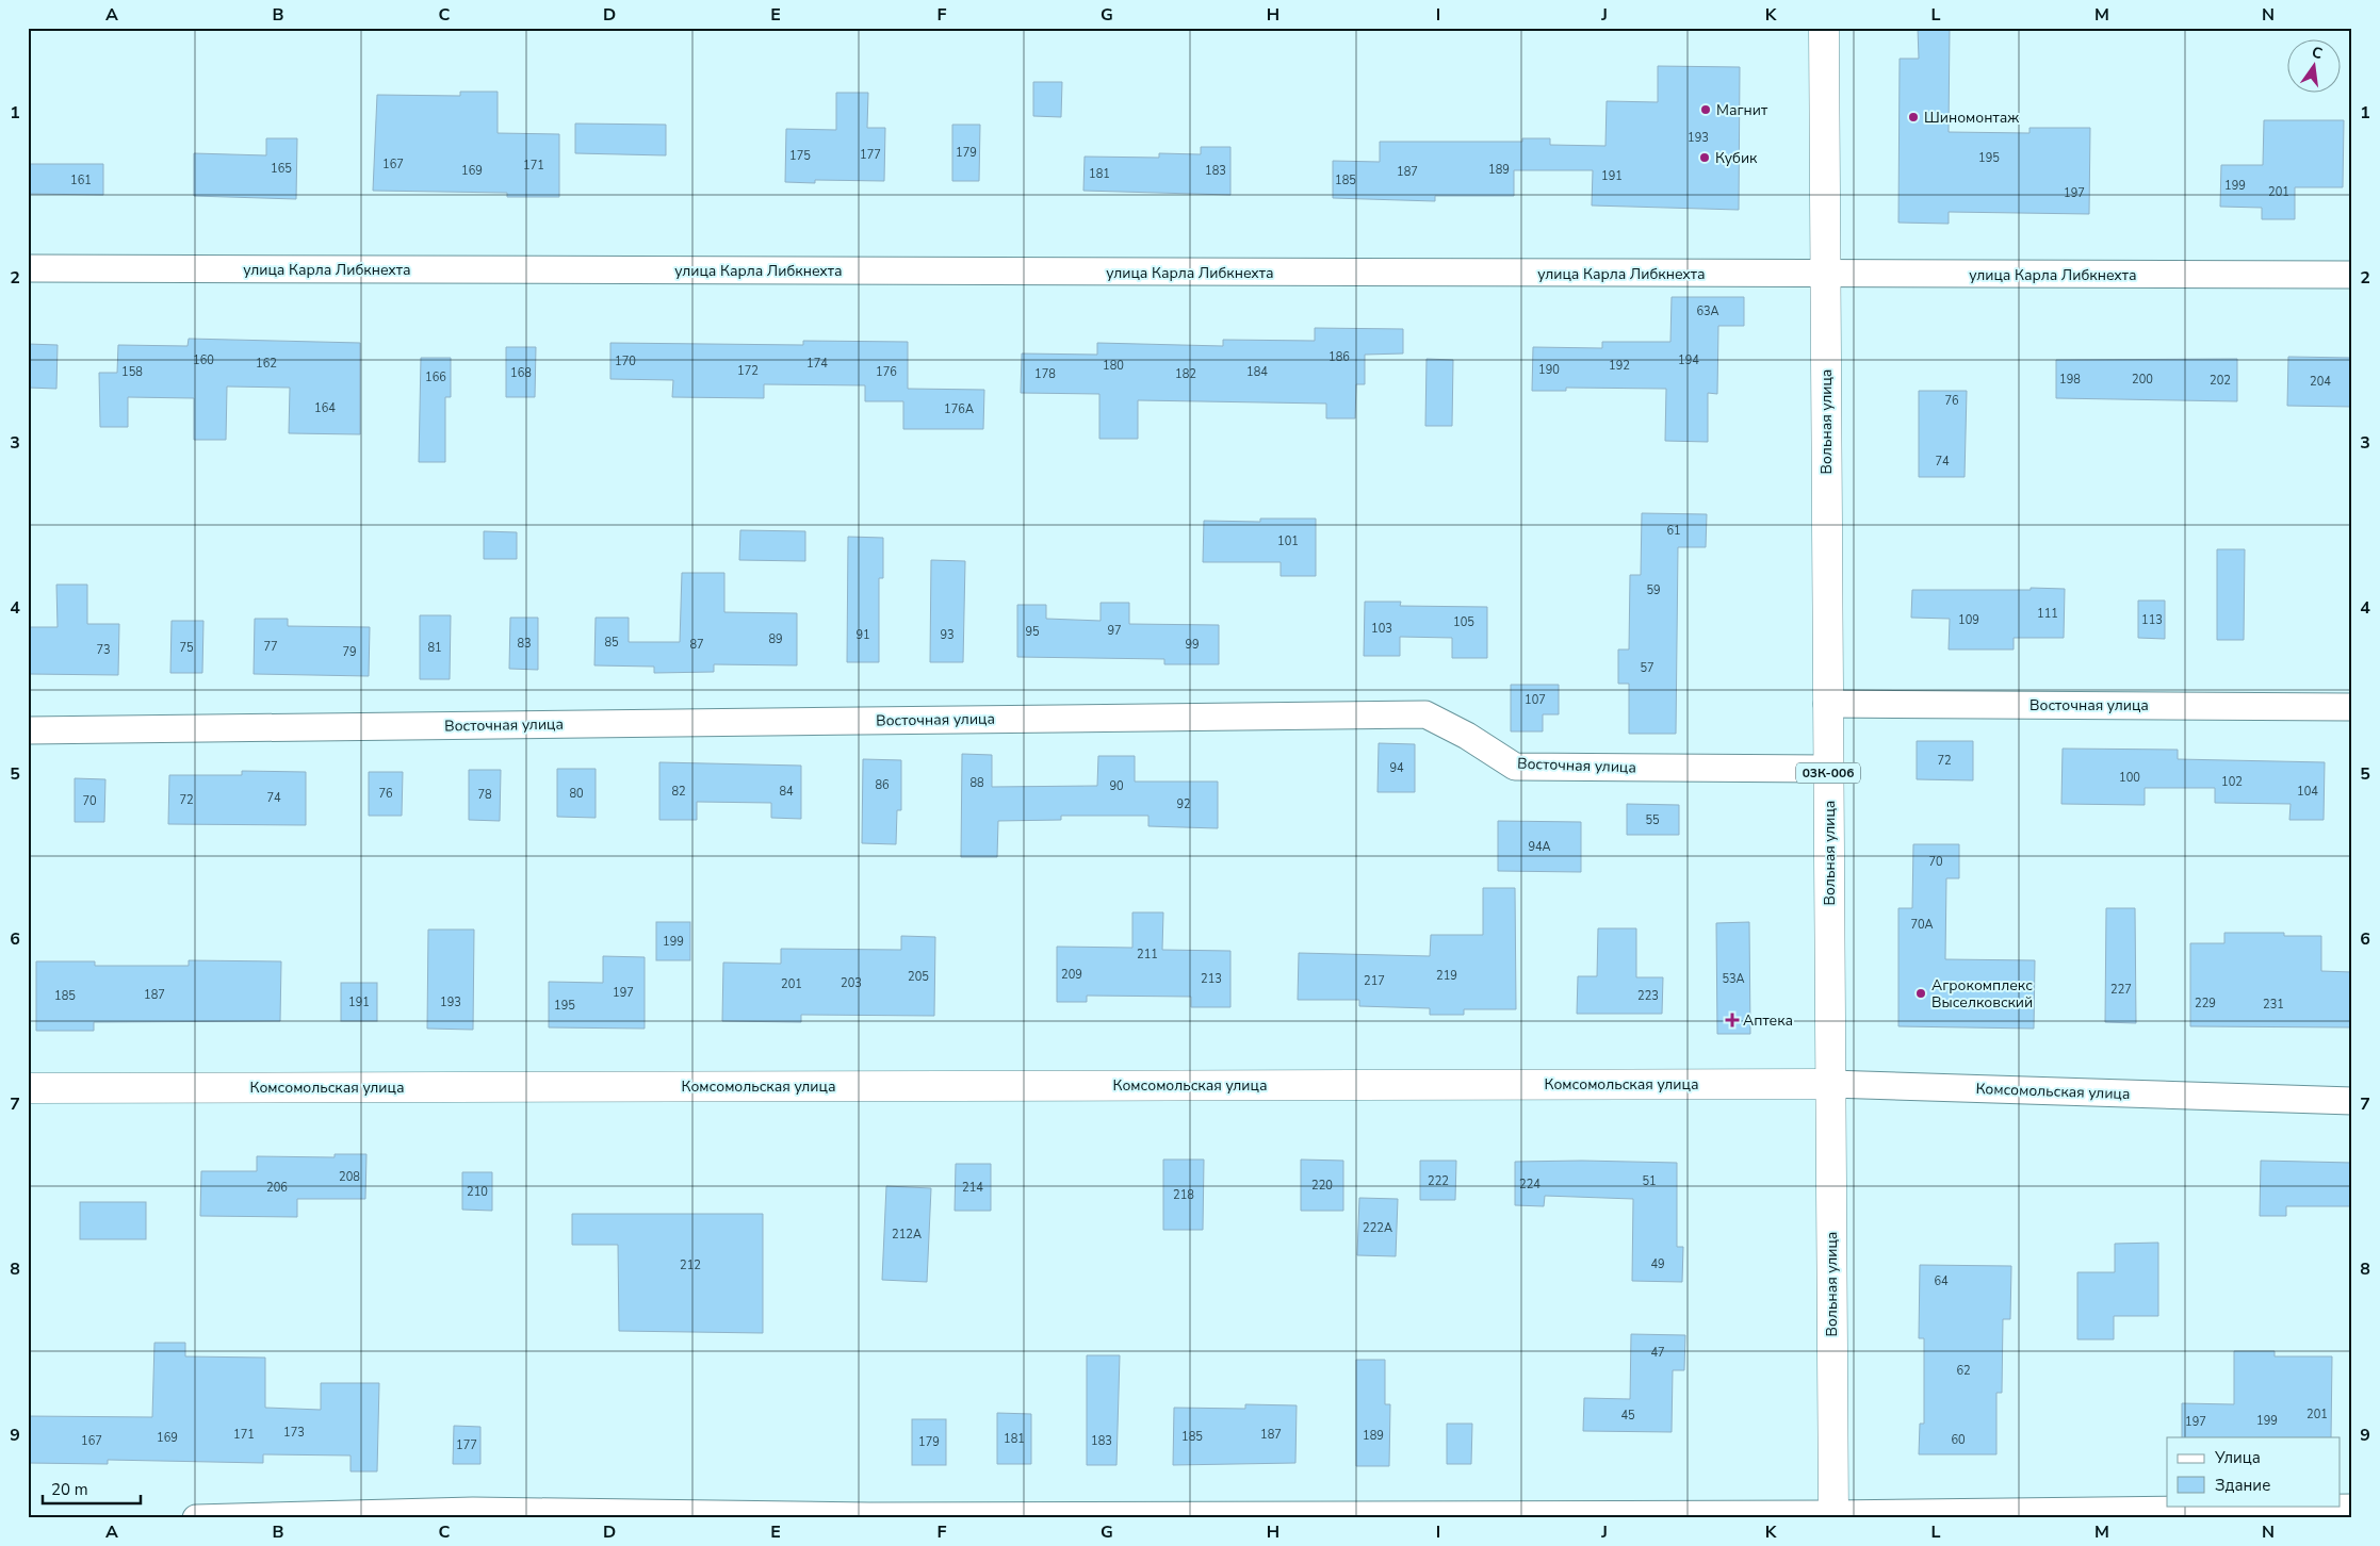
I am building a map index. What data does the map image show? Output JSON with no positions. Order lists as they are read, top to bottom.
{
  "streets": {
    "street": [
      "улица Карла Либкнехта",
      "Вольная улица",
      "Восточная улица",
      "03К-006",
      "Комсомольская улица"
    ]
  },
  "crossings": [
    ["улица Карла Либкнехта", "Вольная улица"],
    ["Вольная улица", "Восточная улица"],
    ["Вольная улица", "Комсомольская улица"]
  ],
  "places": {
    "other": [
      "Магнит",
      "Шиномонтаж",
      "Кубик",
      "Агрокомплекс Выселковский"
    ],
    "health": ["Аптека"]
  },
  "house_numbers": [
    "193",
    "179",
    "177",
    "175",
    "195",
    "167",
    "171",
    "165",
    "189",
    "169",
    "183",
    "187",
    "181",
    "191",
    "161",
    "185",
    "199",
    "201",
    "197",
    "63А",
    "186",
    "160",
    "194",
    "170",
    "162",
    "174",
    "180",
    "192",
    "190",
    "172",
    "158",
    "176",
    "184",
    "168",
    "178",
    "182",
    "166",
    "198",
    "200",
    "202",
    "204",
    "76",
    "164",
    "176А",
    "74",
    "61",
    "101",
    "59",
    "111",
    "109",
    "113",
    "105",
    "103",
    "97",
    "95",
    "91",
    "93",
    "89",
    "85",
    "83",
    "87",
    "99",
    "77",
    "75",
    "81",
    "73",
    "79",
    "57",
    "107",
    "72",
    "94",
    "100",
    "102",
    "88",
    "86",
    "90",
    "82",
    "84",
    "104",
    "76",
    "80",
    "78",
    "74",
    "72",
    "70",
    "92",
    "55",
    "94А",
    "70",
    "70А",
    "199",
    "211",
    "209",
    "219",
    "205",
    "213",
    "53А",
    "217",
    "203",
    "201",
    "227",
    "197",
    "187",
    "185",
    "223",
    "191",
    "193",
    "229",
    "231",
    "195",
    "208",
    "222",
    "51",
    "224",
    "220",
    "206",
    "214",
    "210",
    "218",
    "222А",
    "212А",
    "49",
    "212",
    "64",
    "47",
    "62",
    "201",
    "45",
    "199",
    "197",
    "173",
    "171",
    "187",
    "189",
    "185",
    "169",
    "181",
    "60",
    "167",
    "183",
    "179",
    "177"
  ],
  "legend": ["Улица", "Здание"],
  "scale_bar": "20 m",
  "north": "top",
  "grid": {
    "columns": [
      "A",
      "B",
      "C",
      "D",
      "E",
      "F",
      "G",
      "H",
      "I",
      "J",
      "K",
      "L",
      "M",
      "N"
    ],
    "rows": [
      "1",
      "2",
      "3",
      "4",
      "5",
      "6",
      "7",
      "8",
      "9"
    ]
  }
}
